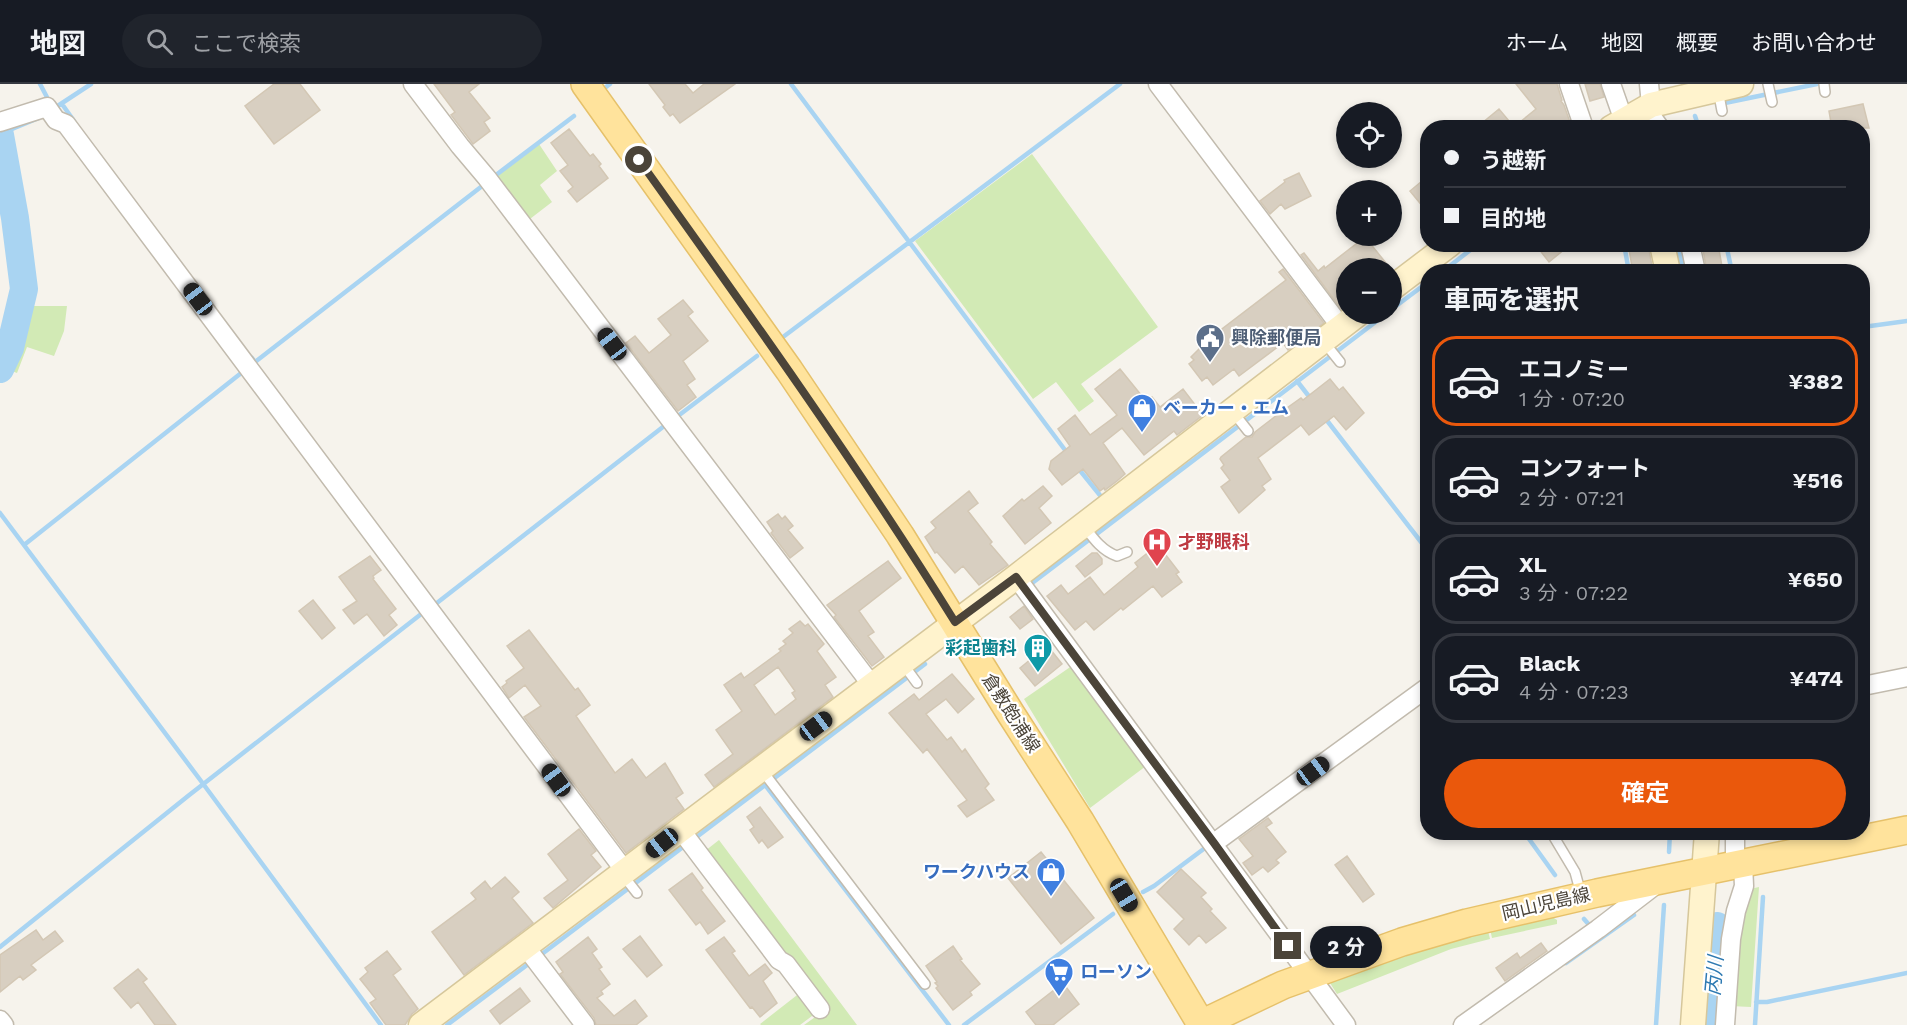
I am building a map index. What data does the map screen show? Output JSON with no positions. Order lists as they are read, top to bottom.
{
  "streets": {
    "main road": ["倉敷飽浦線", "岡山児島線"]
  },
  "crossings": [
    ["倉敷飽浦線", "岡山児島線"]
  ],
  "water": ["丙川"],
  "places": {
    "public building": ["興除郵便局"],
    "shop": ["ベーカー・エム", "ワークハウス"],
    "hospital": ["才野眼科"],
    "building": ["彩起歯科"],
    "supermarket": ["ローソン"]
  },
  "page": {
    "header": "地図",
    "search": "ここで検索",
    "nav": [
      "ホーム",
      "地図",
      "概要",
      "お問い合わせ"
    ],
    "map_buttons": ["+", "−"],
    "banner": ["う越新", "目的地"],
    "heading": "車両を選択",
    "list": [
      {
        "name": "エコノミー",
        "note": "1 分 · 07:20",
        "value": "¥382"
      },
      {
        "name": "コンフォート",
        "note": "2 分 · 07:21",
        "value": "¥516"
      },
      {
        "name": "XL",
        "note": "3 分 · 07:22",
        "value": "¥650"
      },
      {
        "name": "Black",
        "note": "4 分 · 07:23",
        "value": "¥474"
      }
    ],
    "buttons": "確定",
    "bubble": "2 分"
  }
}
